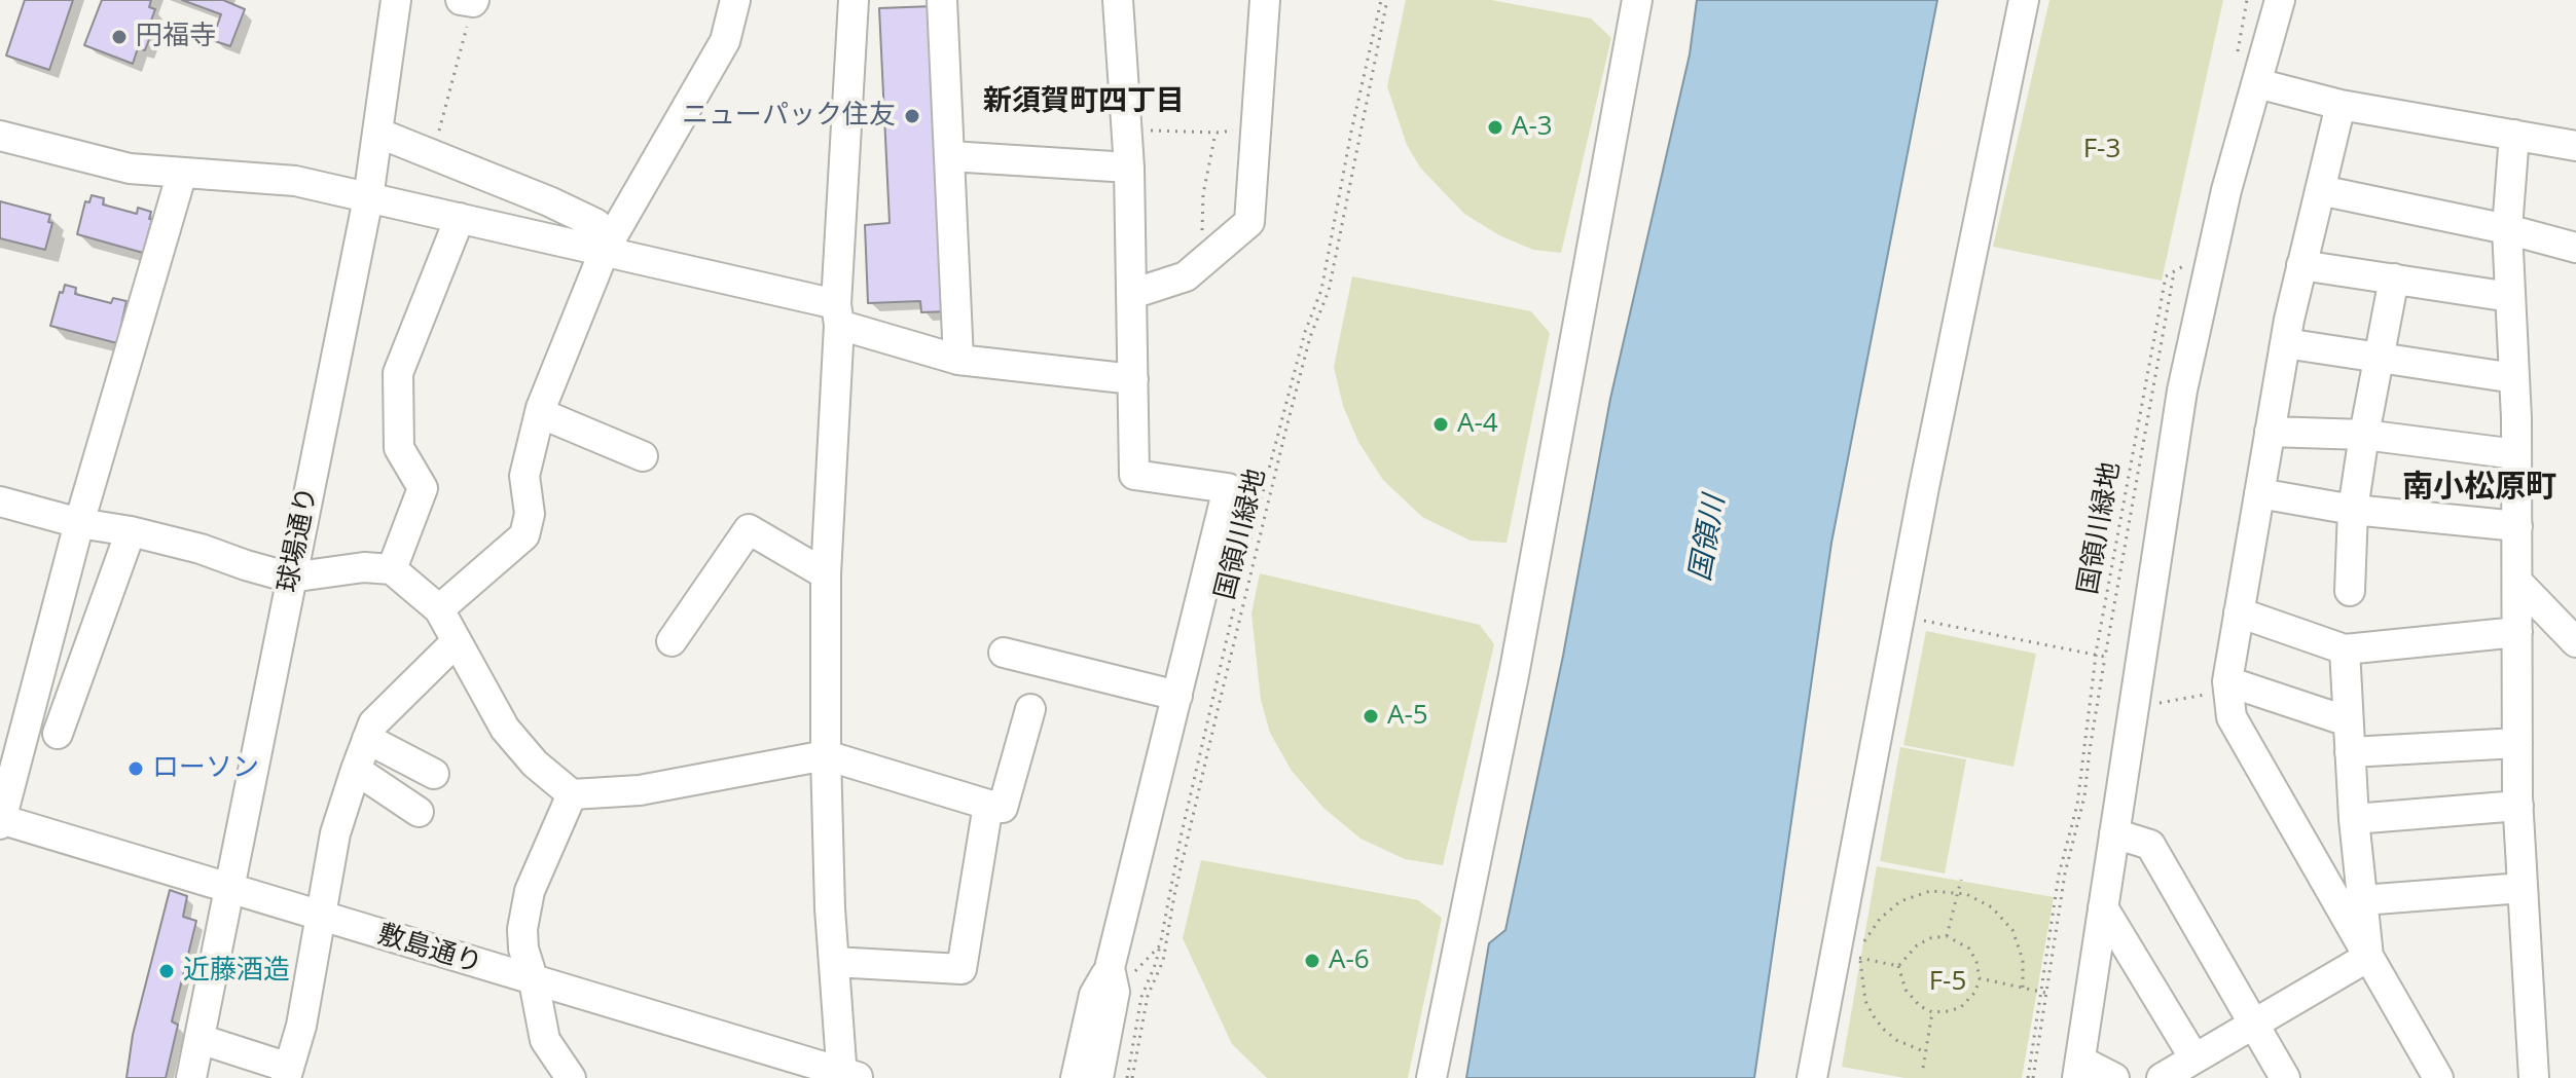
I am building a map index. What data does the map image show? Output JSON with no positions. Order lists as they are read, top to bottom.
{
  "streets": {
    "street": ["球場通り", "敷島通り"],
    "path": ["国領川緑地"]
  },
  "crossings": [
    ["球場通り", "敷島通り"]
  ],
  "districts": ["新須賀町四丁目", "南小松原町"],
  "water": ["国領川"],
  "parks": ["F-3", "F-5"],
  "places": [
    "円福寺",
    "ニューパック住友",
    "A-3",
    "A-4",
    "A-5",
    "ローソン",
    "A-6",
    "近藤酒造"
  ]
}
